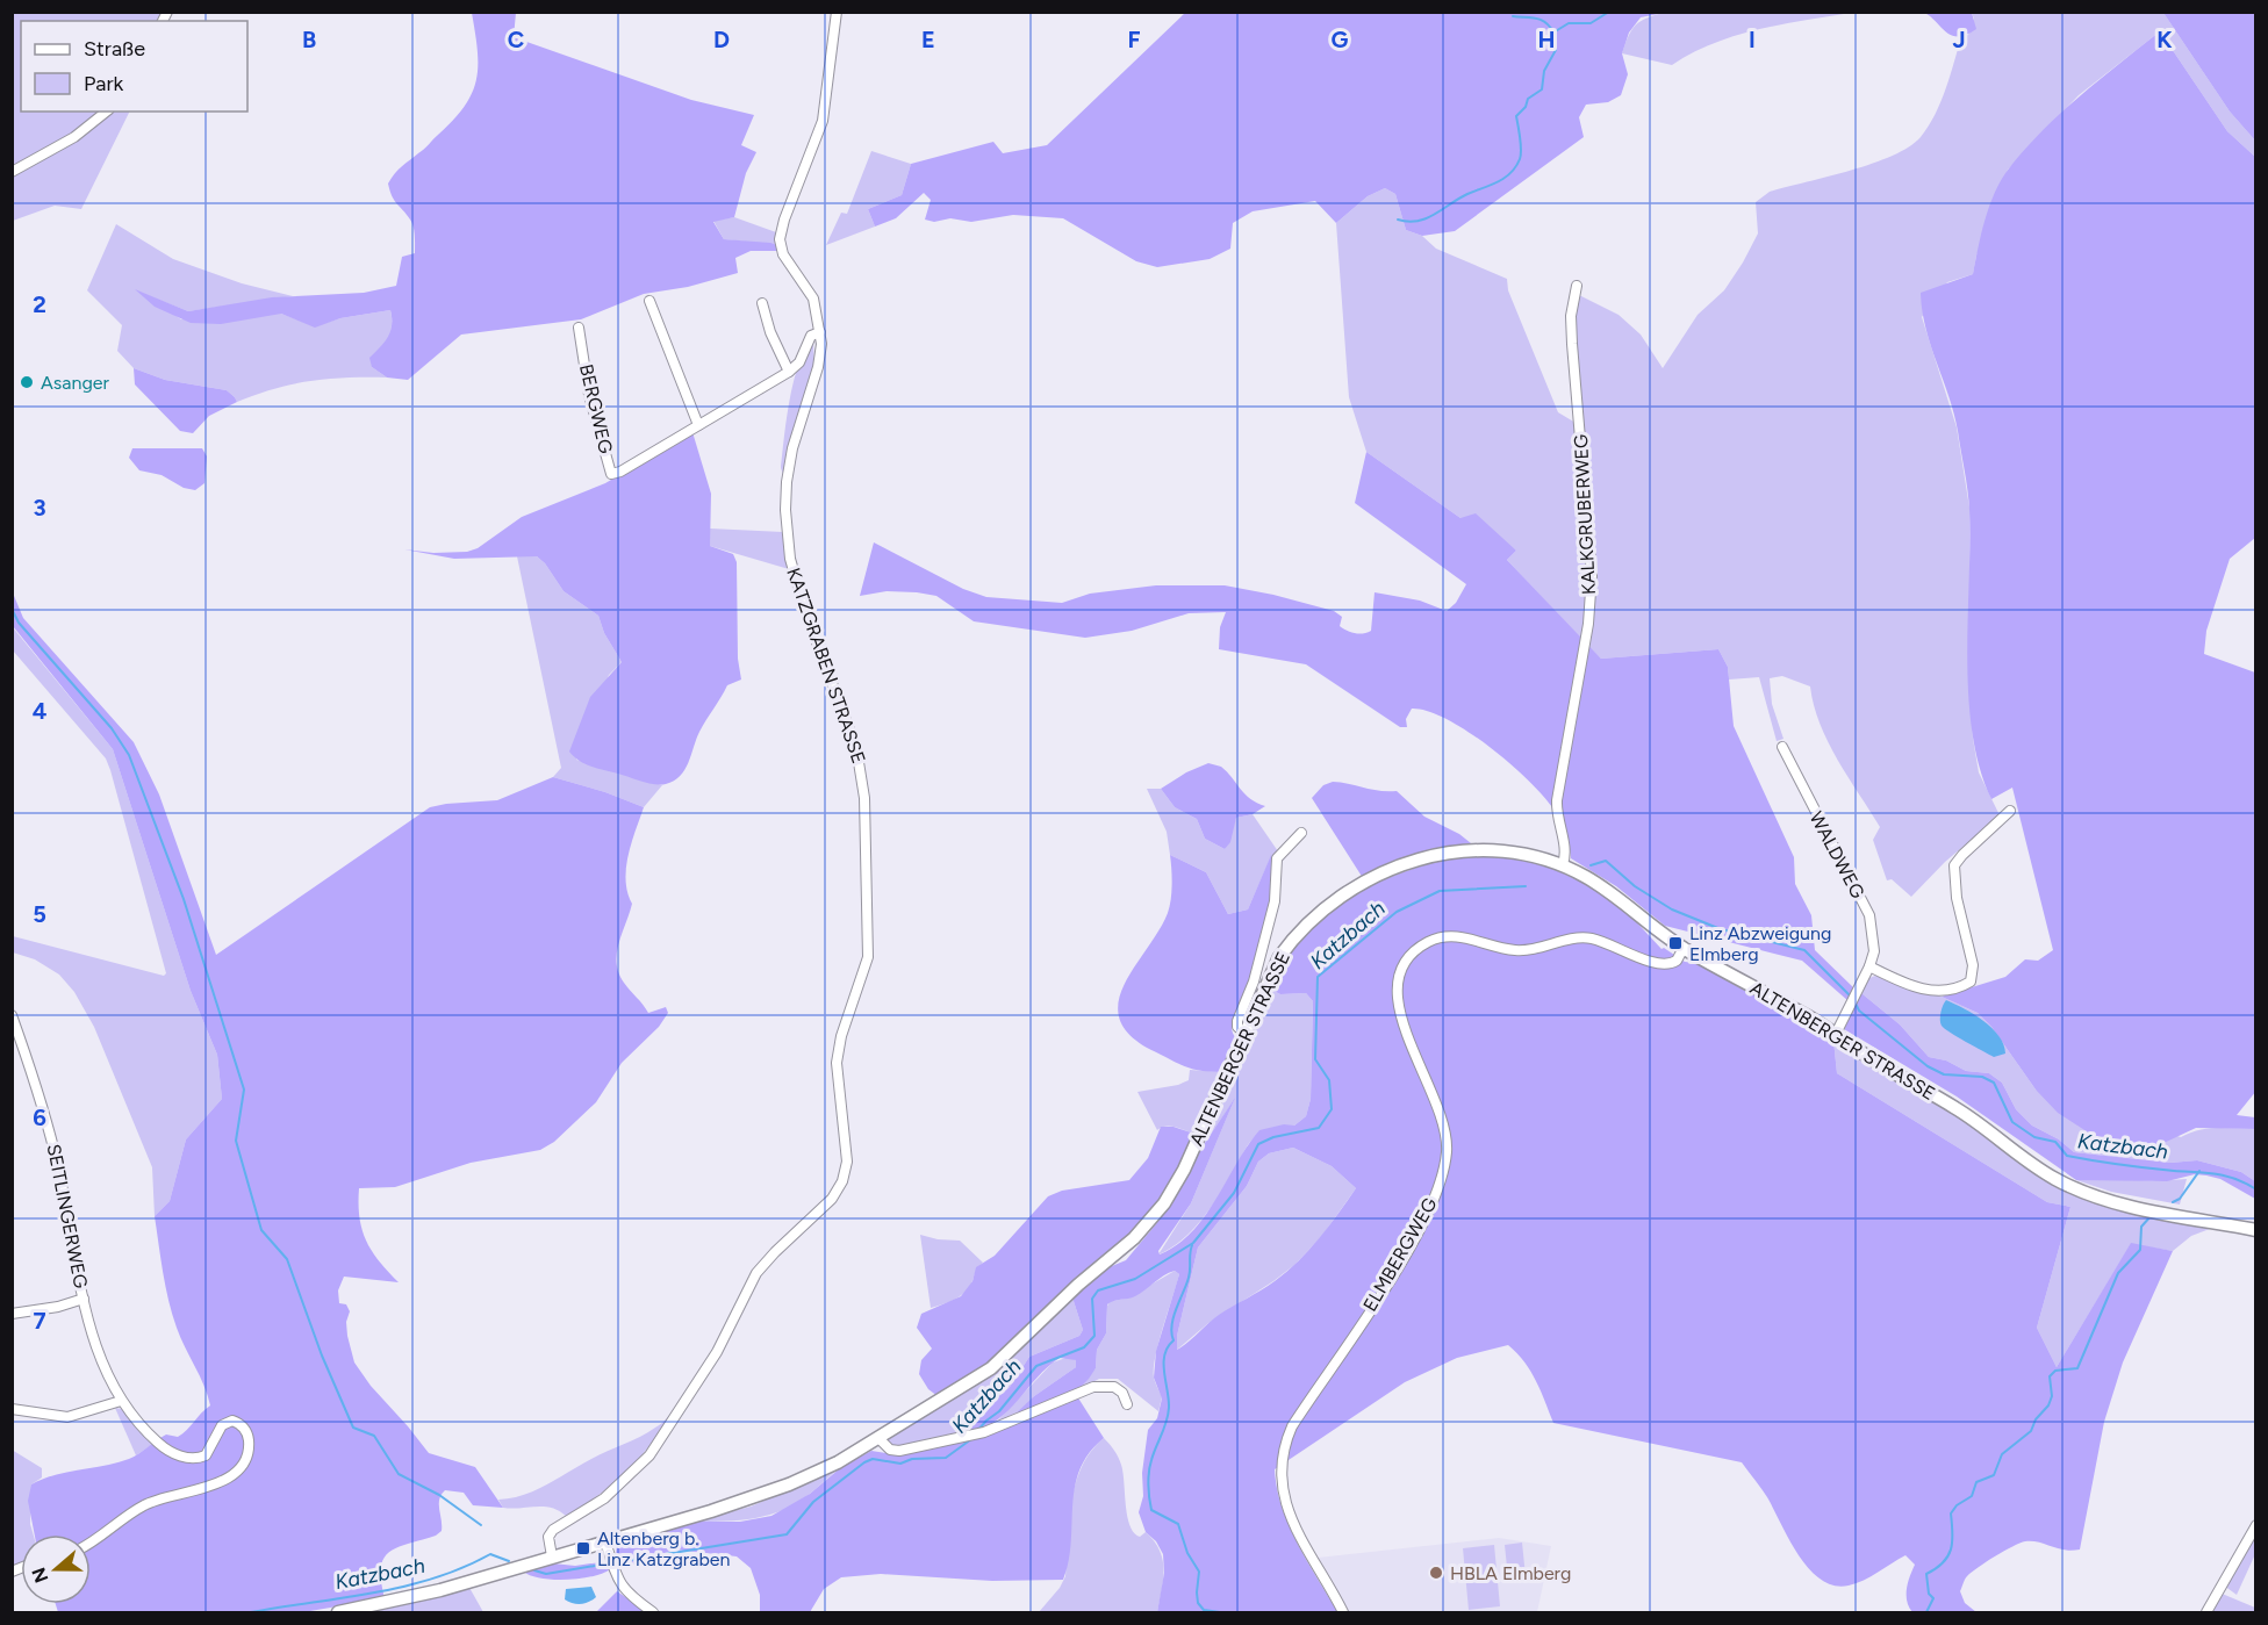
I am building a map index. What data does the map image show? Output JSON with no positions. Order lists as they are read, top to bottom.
{
  "streets": {
    "street": [
      "BERGWEG",
      "KALKGRUBERWEG",
      "KATZGRABEN STRASSE",
      "WALDWEG",
      "ALTENBERGER STRASSE",
      "SEITLINGERWEG",
      "ELMBERGWEG"
    ]
  },
  "crossings": [
    ["BERGWEG", "KATZGRABEN STRASSE"],
    ["KALKGRUBERWEG", "ALTENBERGER STRASSE"],
    ["KATZGRABEN STRASSE", "ALTENBERGER STRASSE"],
    ["ALTENBERGER STRASSE", "ELMBERGWEG"]
  ],
  "water": ["Katzbach"],
  "places": {
    "other": ["Asanger", "HBLA Elmberg"],
    "transit": ["Linz Abzweigung Elmberg", "Altenberg b. Linz Katzgraben"]
  },
  "legend": ["Straße", "Park"],
  "north": "left",
  "grid": {
    "columns": [
      "B",
      "C",
      "D",
      "E",
      "F",
      "G",
      "H",
      "I",
      "J",
      "K"
    ],
    "rows": [
      "2",
      "3",
      "4",
      "5",
      "6",
      "7"
    ]
  }
}
